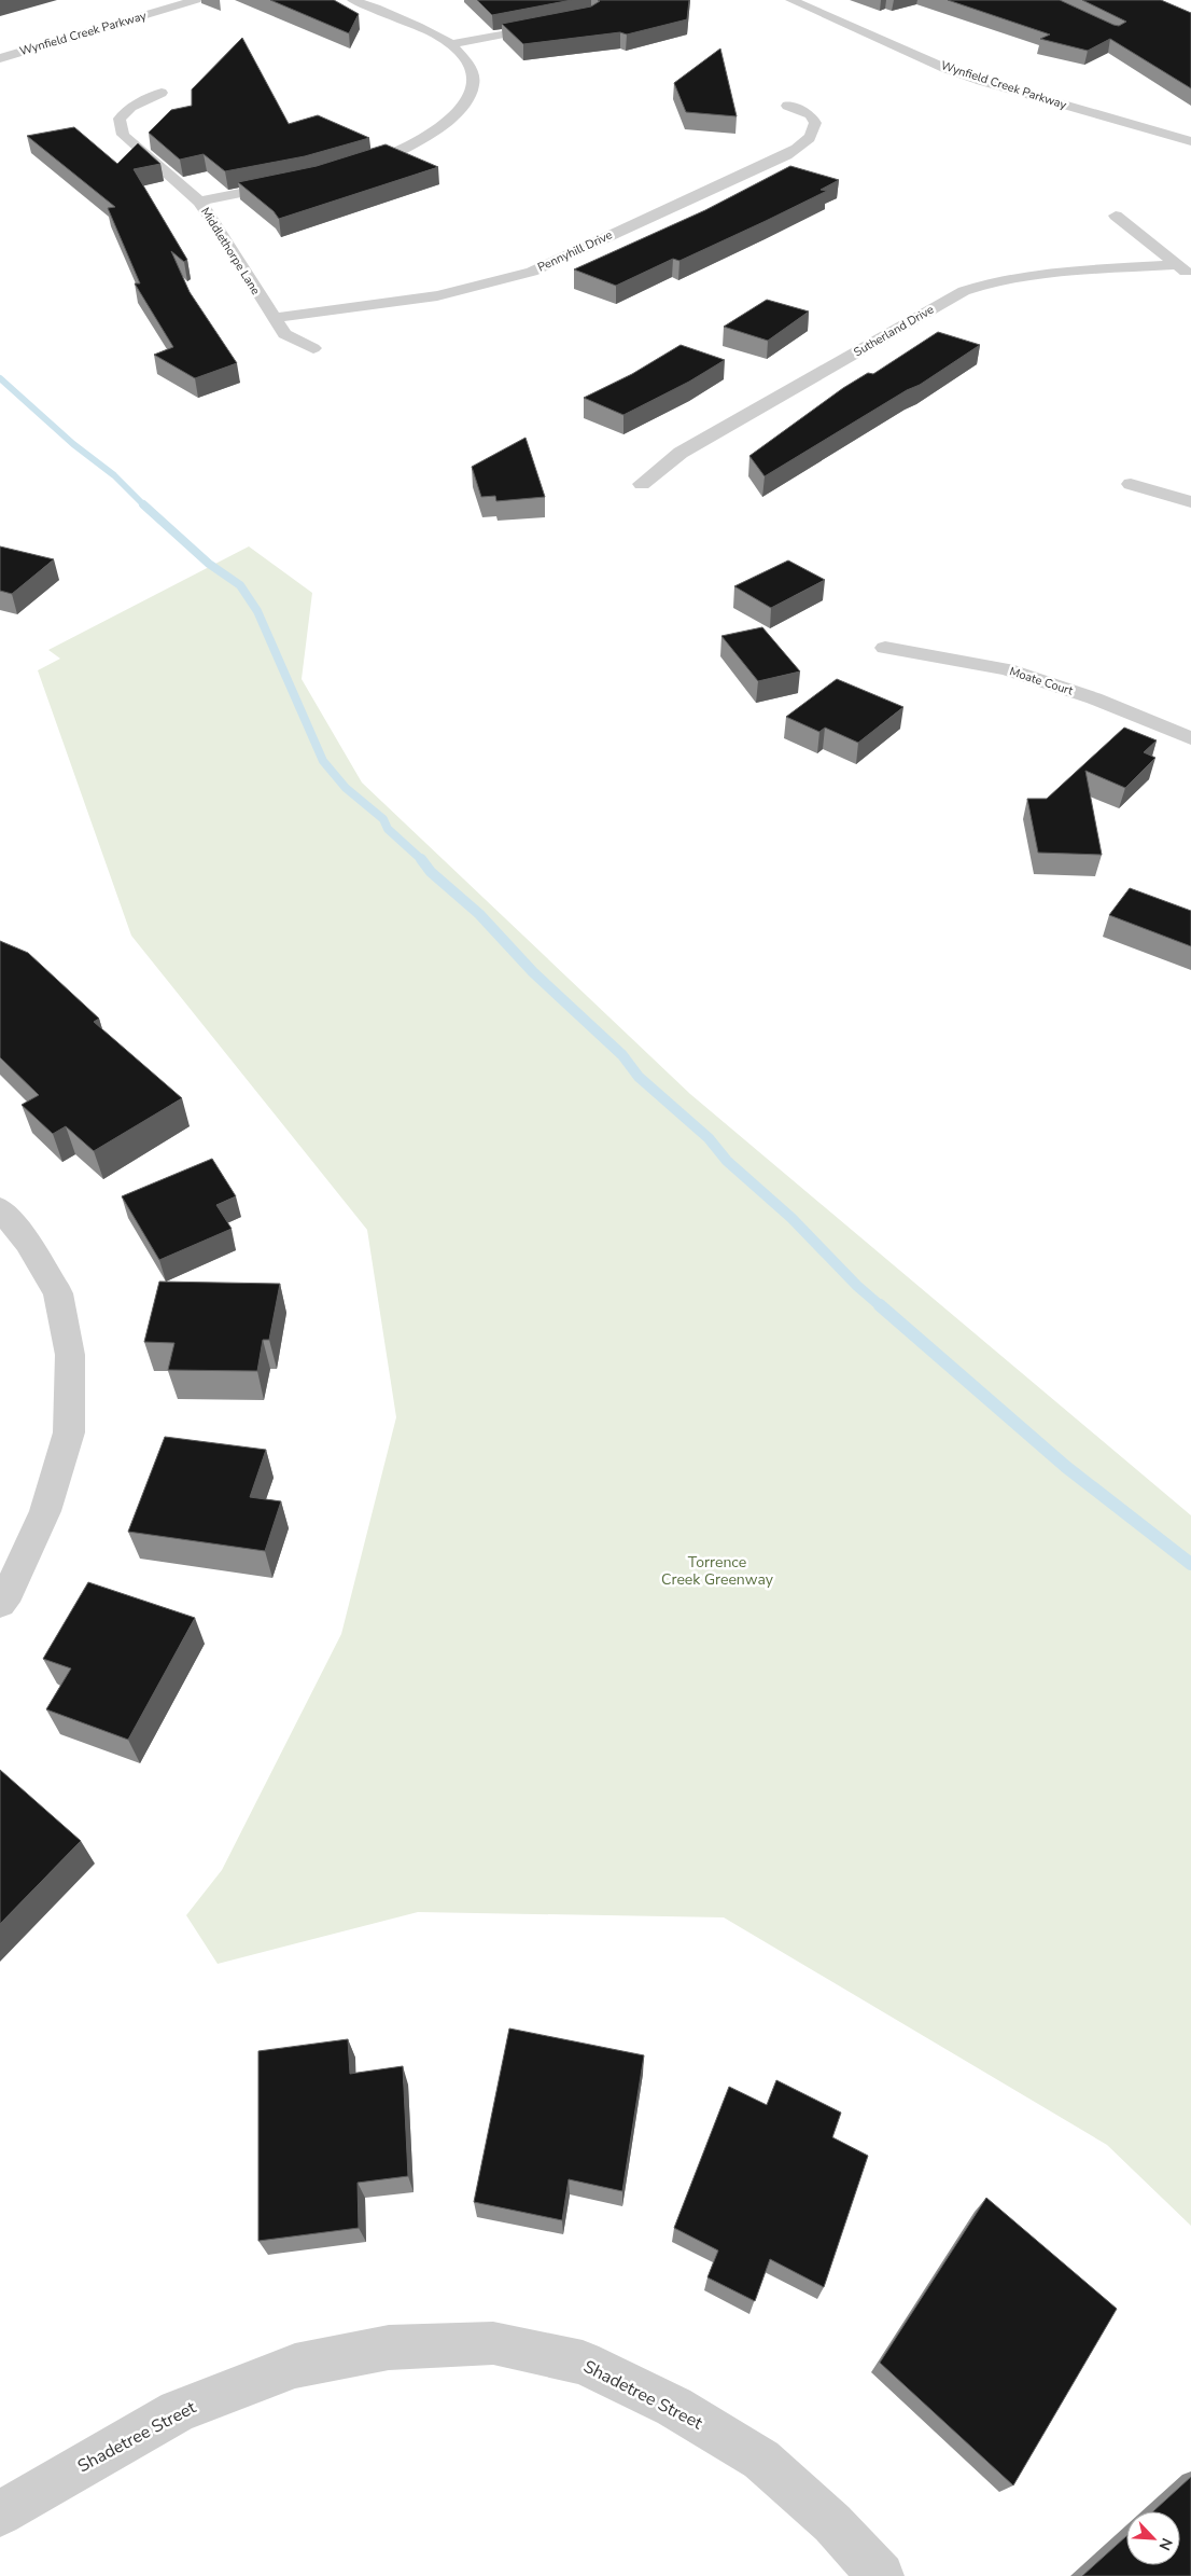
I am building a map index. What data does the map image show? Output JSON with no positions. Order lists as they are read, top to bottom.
{
  "streets": {
    "street": [
      "Wynfield Creek Parkway",
      "Middlethorpe Lane",
      "Pennyhill Drive",
      "Sutherland Drive",
      "Moate Court",
      "Shadetree Street"
    ]
  },
  "crossings": [
    ["Middlethorpe Lane", "Pennyhill Drive"]
  ],
  "parks": ["Torrence Creek Greenway"],
  "north": "bottom right"
}
